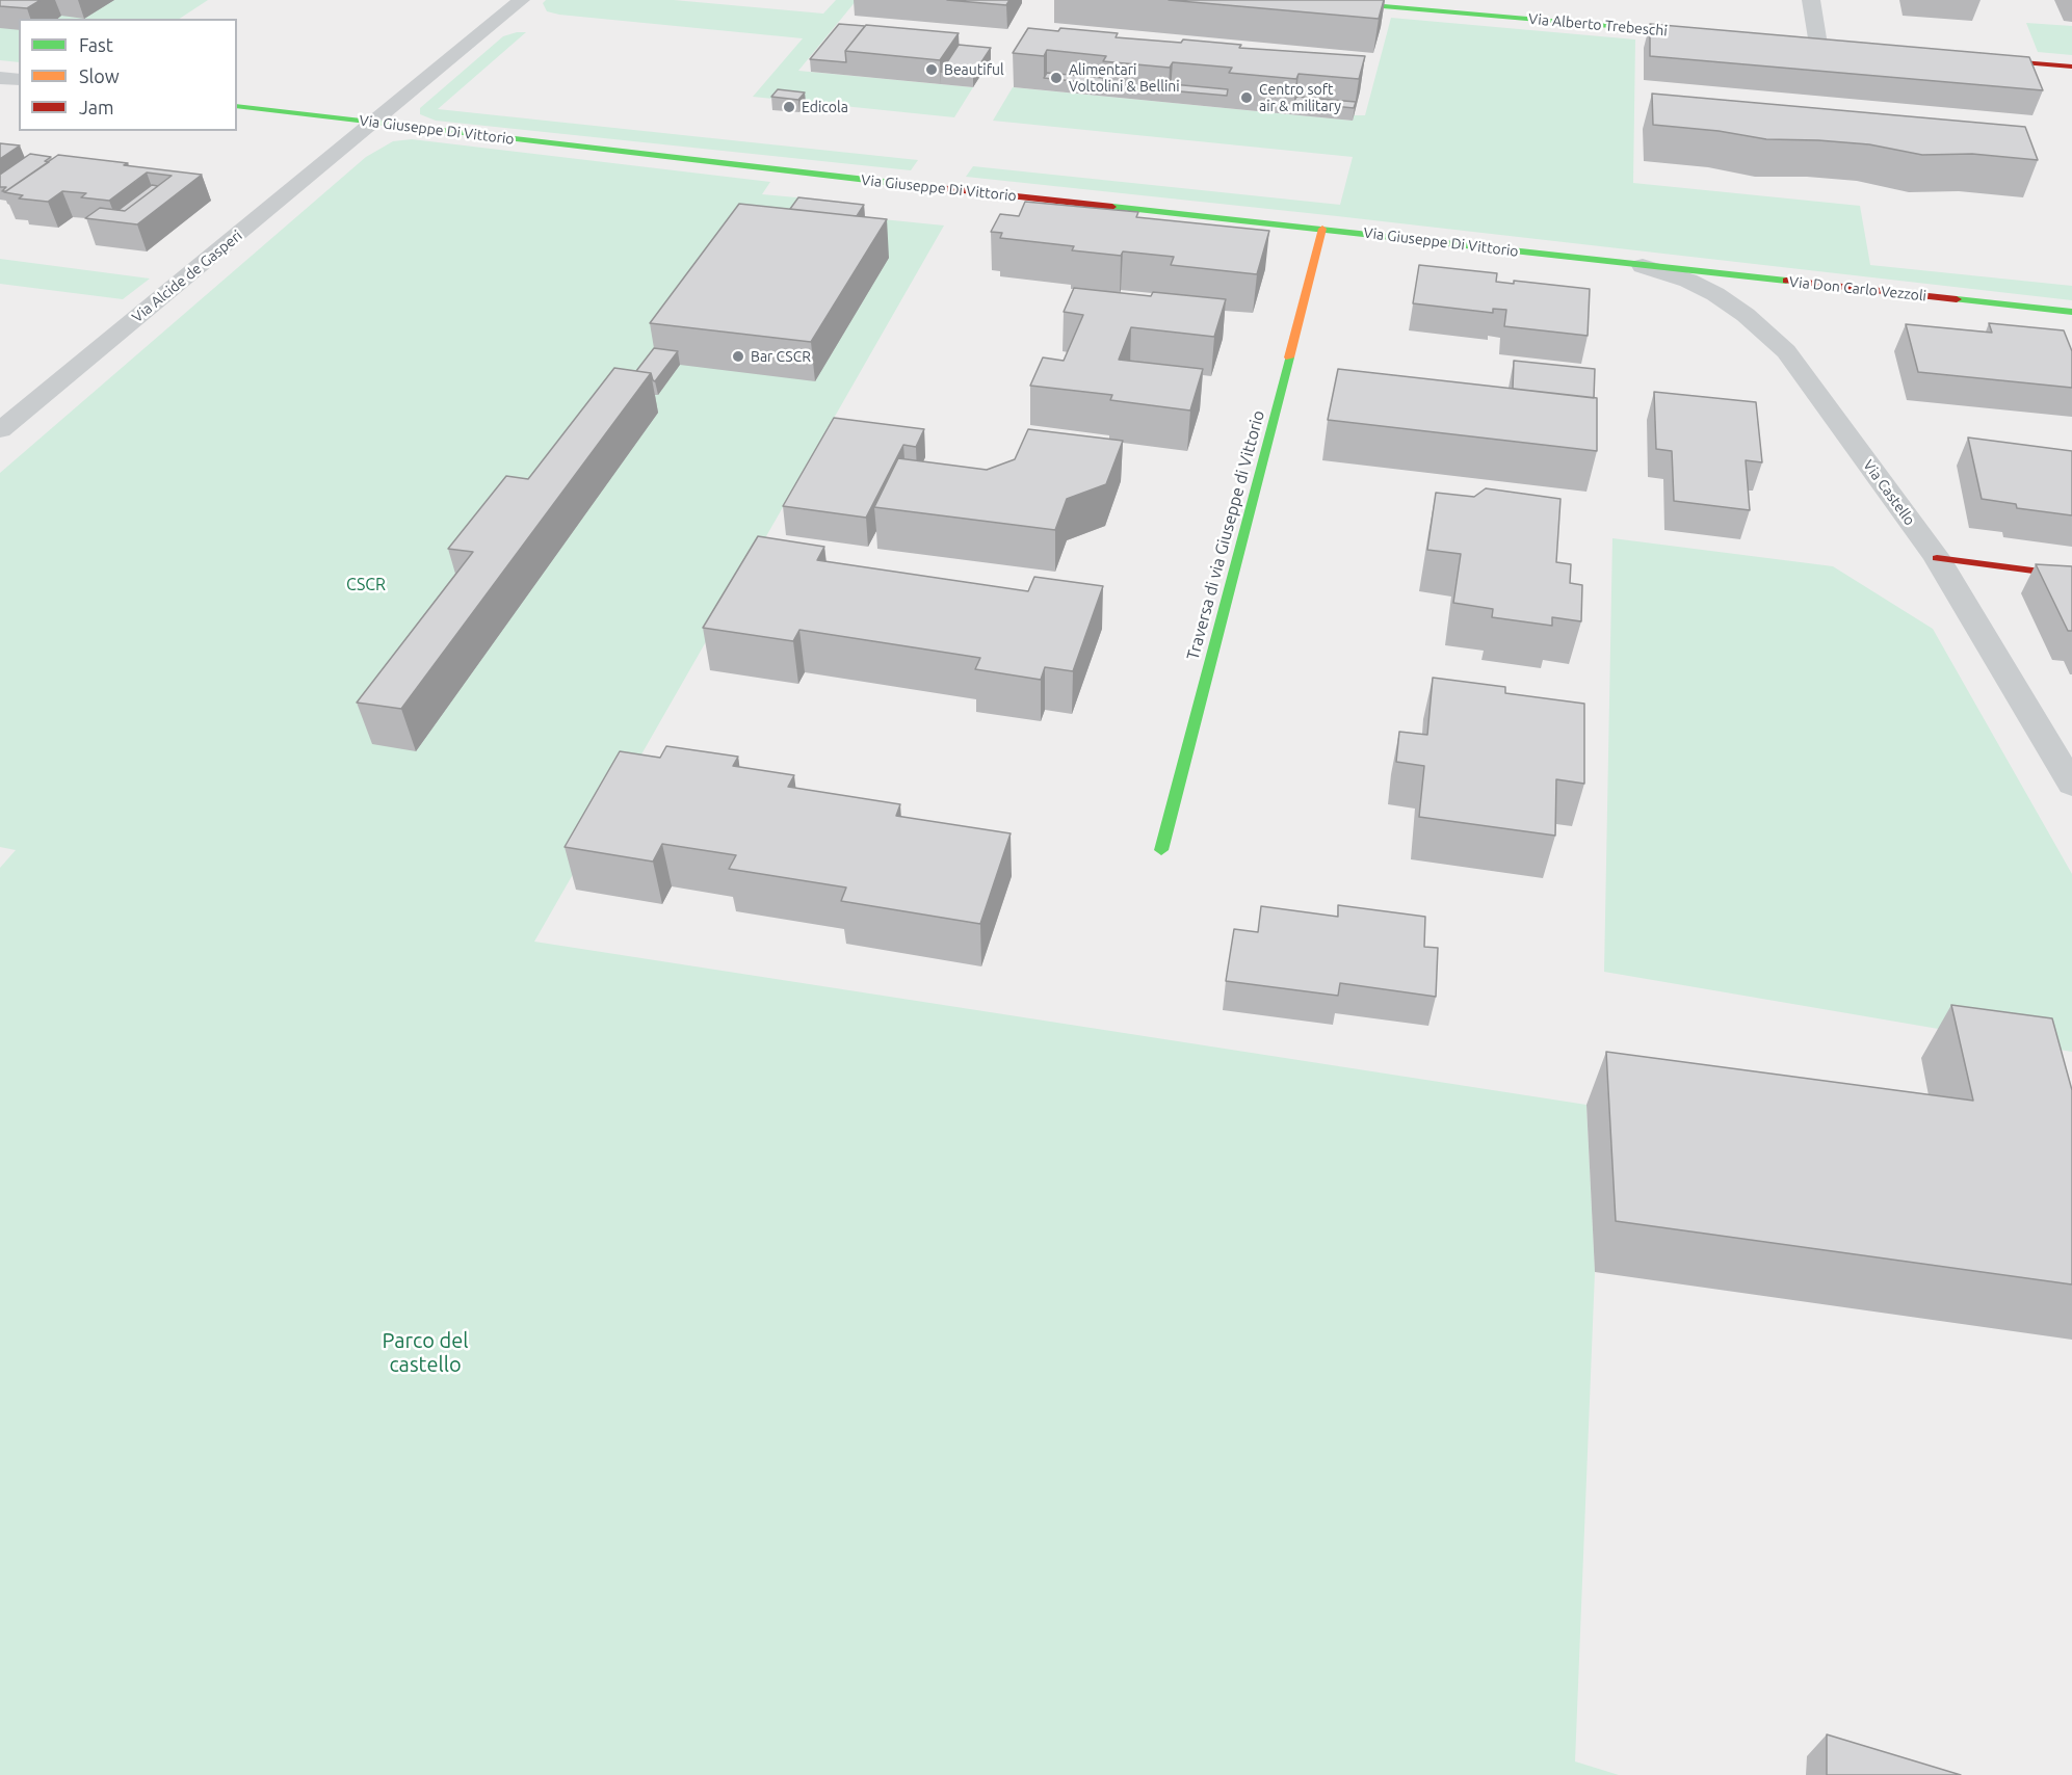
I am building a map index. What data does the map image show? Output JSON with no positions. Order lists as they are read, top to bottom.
{
  "streets": {
    "street": [
      "Via Alberto Trebeschi",
      "Via Giuseppe Di Vittorio",
      "Via Alcide de Gasperi",
      "Via Don Carlo Vezzoli",
      "Via Castello",
      "Traversa di via Giuseppe di Vittorio"
    ]
  },
  "crossings": [
    ["Via Giuseppe Di Vittorio", "Via Alcide de Gasperi"],
    ["Via Giuseppe Di Vittorio", "Via Don Carlo Vezzoli"],
    ["Via Giuseppe Di Vittorio", "Via Castello"],
    ["Via Giuseppe Di Vittorio", "Traversa di via Giuseppe di Vittorio"],
    ["Via Don Carlo Vezzoli", "Via Castello"]
  ],
  "parks": ["CSCR", "Parco del castello"],
  "places": [
    "Beautiful",
    "Alimentari Voltolini & Bellini",
    "Centro soft air & military",
    "Edicola",
    "Bar CSCR"
  ],
  "legend": ["Fast", "Slow", "Jam"]
}
